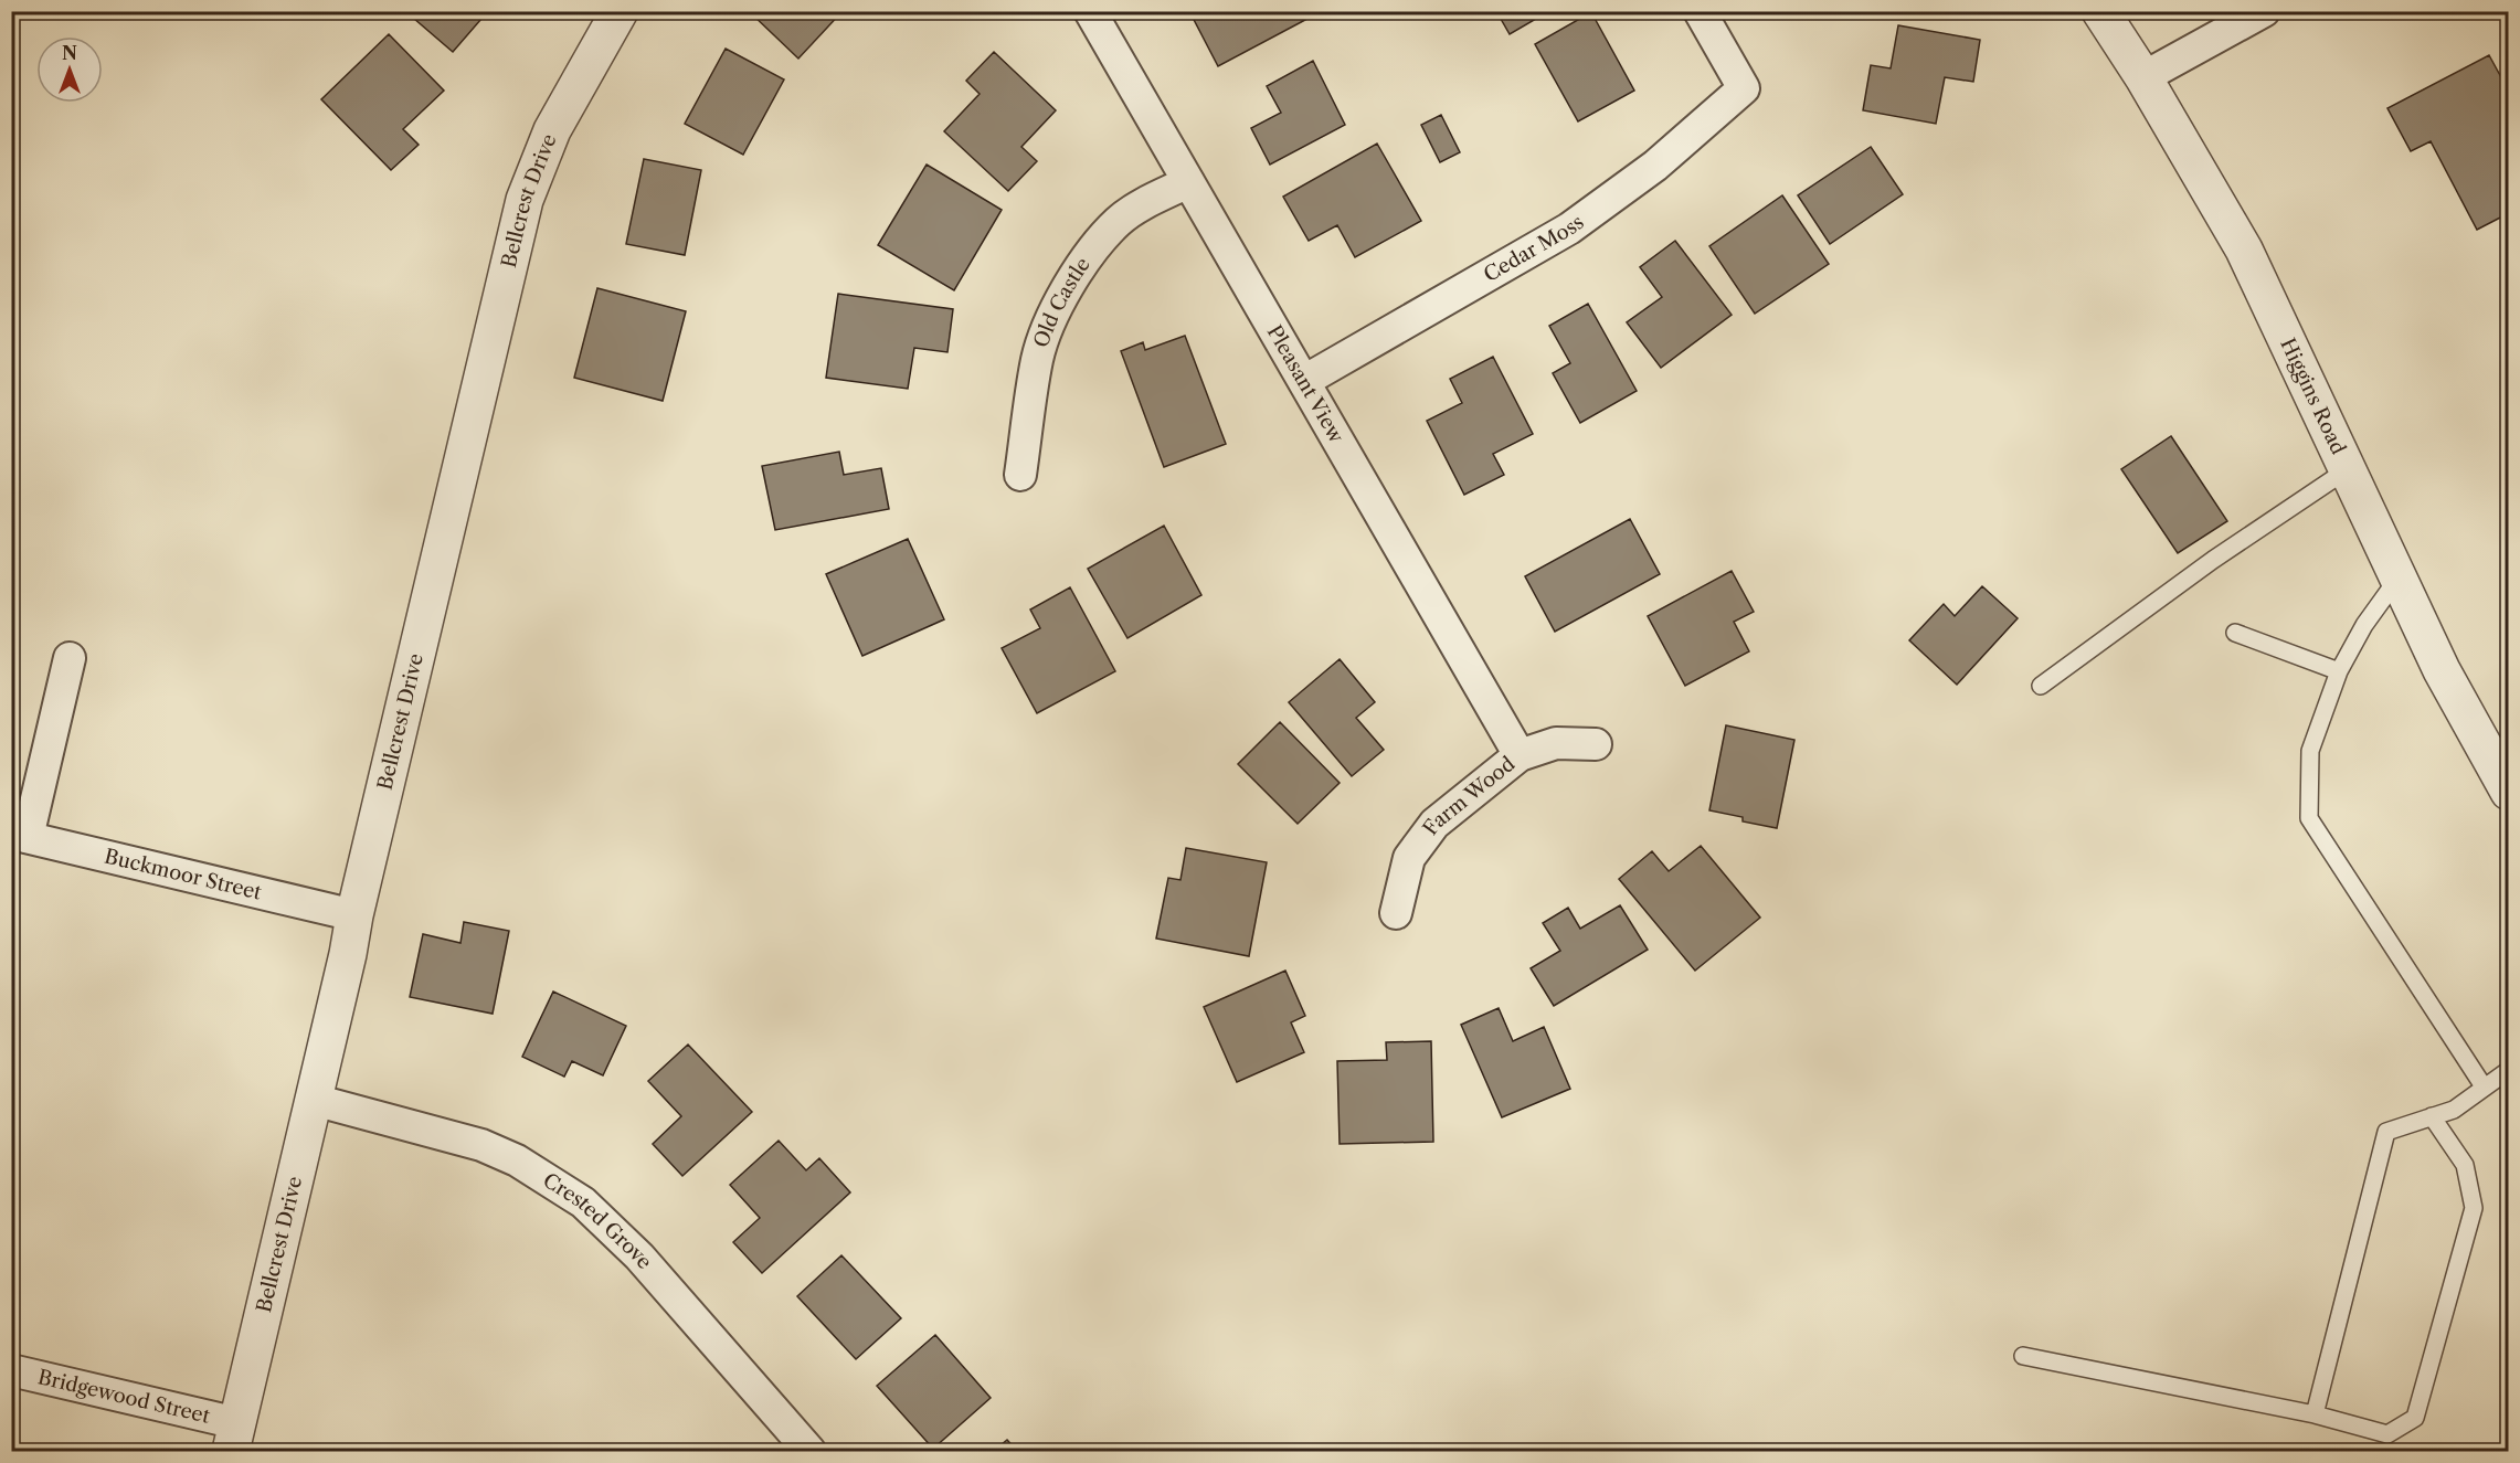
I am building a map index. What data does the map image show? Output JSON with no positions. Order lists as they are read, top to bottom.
{
  "streets": {
    "street": [
      "Bellcrest Drive",
      "Cedar Moss",
      "Old Castle",
      "Pleasant View",
      "Higgins Road",
      "Farm Wood",
      "Buckmoor Street",
      "Crested Grove",
      "Bridgewood Street"
    ]
  },
  "crossings": [
    ["Bellcrest Drive", "Buckmoor Street"],
    ["Bellcrest Drive", "Crested Grove"],
    ["Bellcrest Drive", "Bridgewood Street"],
    ["Cedar Moss", "Pleasant View"],
    ["Old Castle", "Pleasant View"],
    ["Pleasant View", "Farm Wood"]
  ],
  "north": "top"
}
